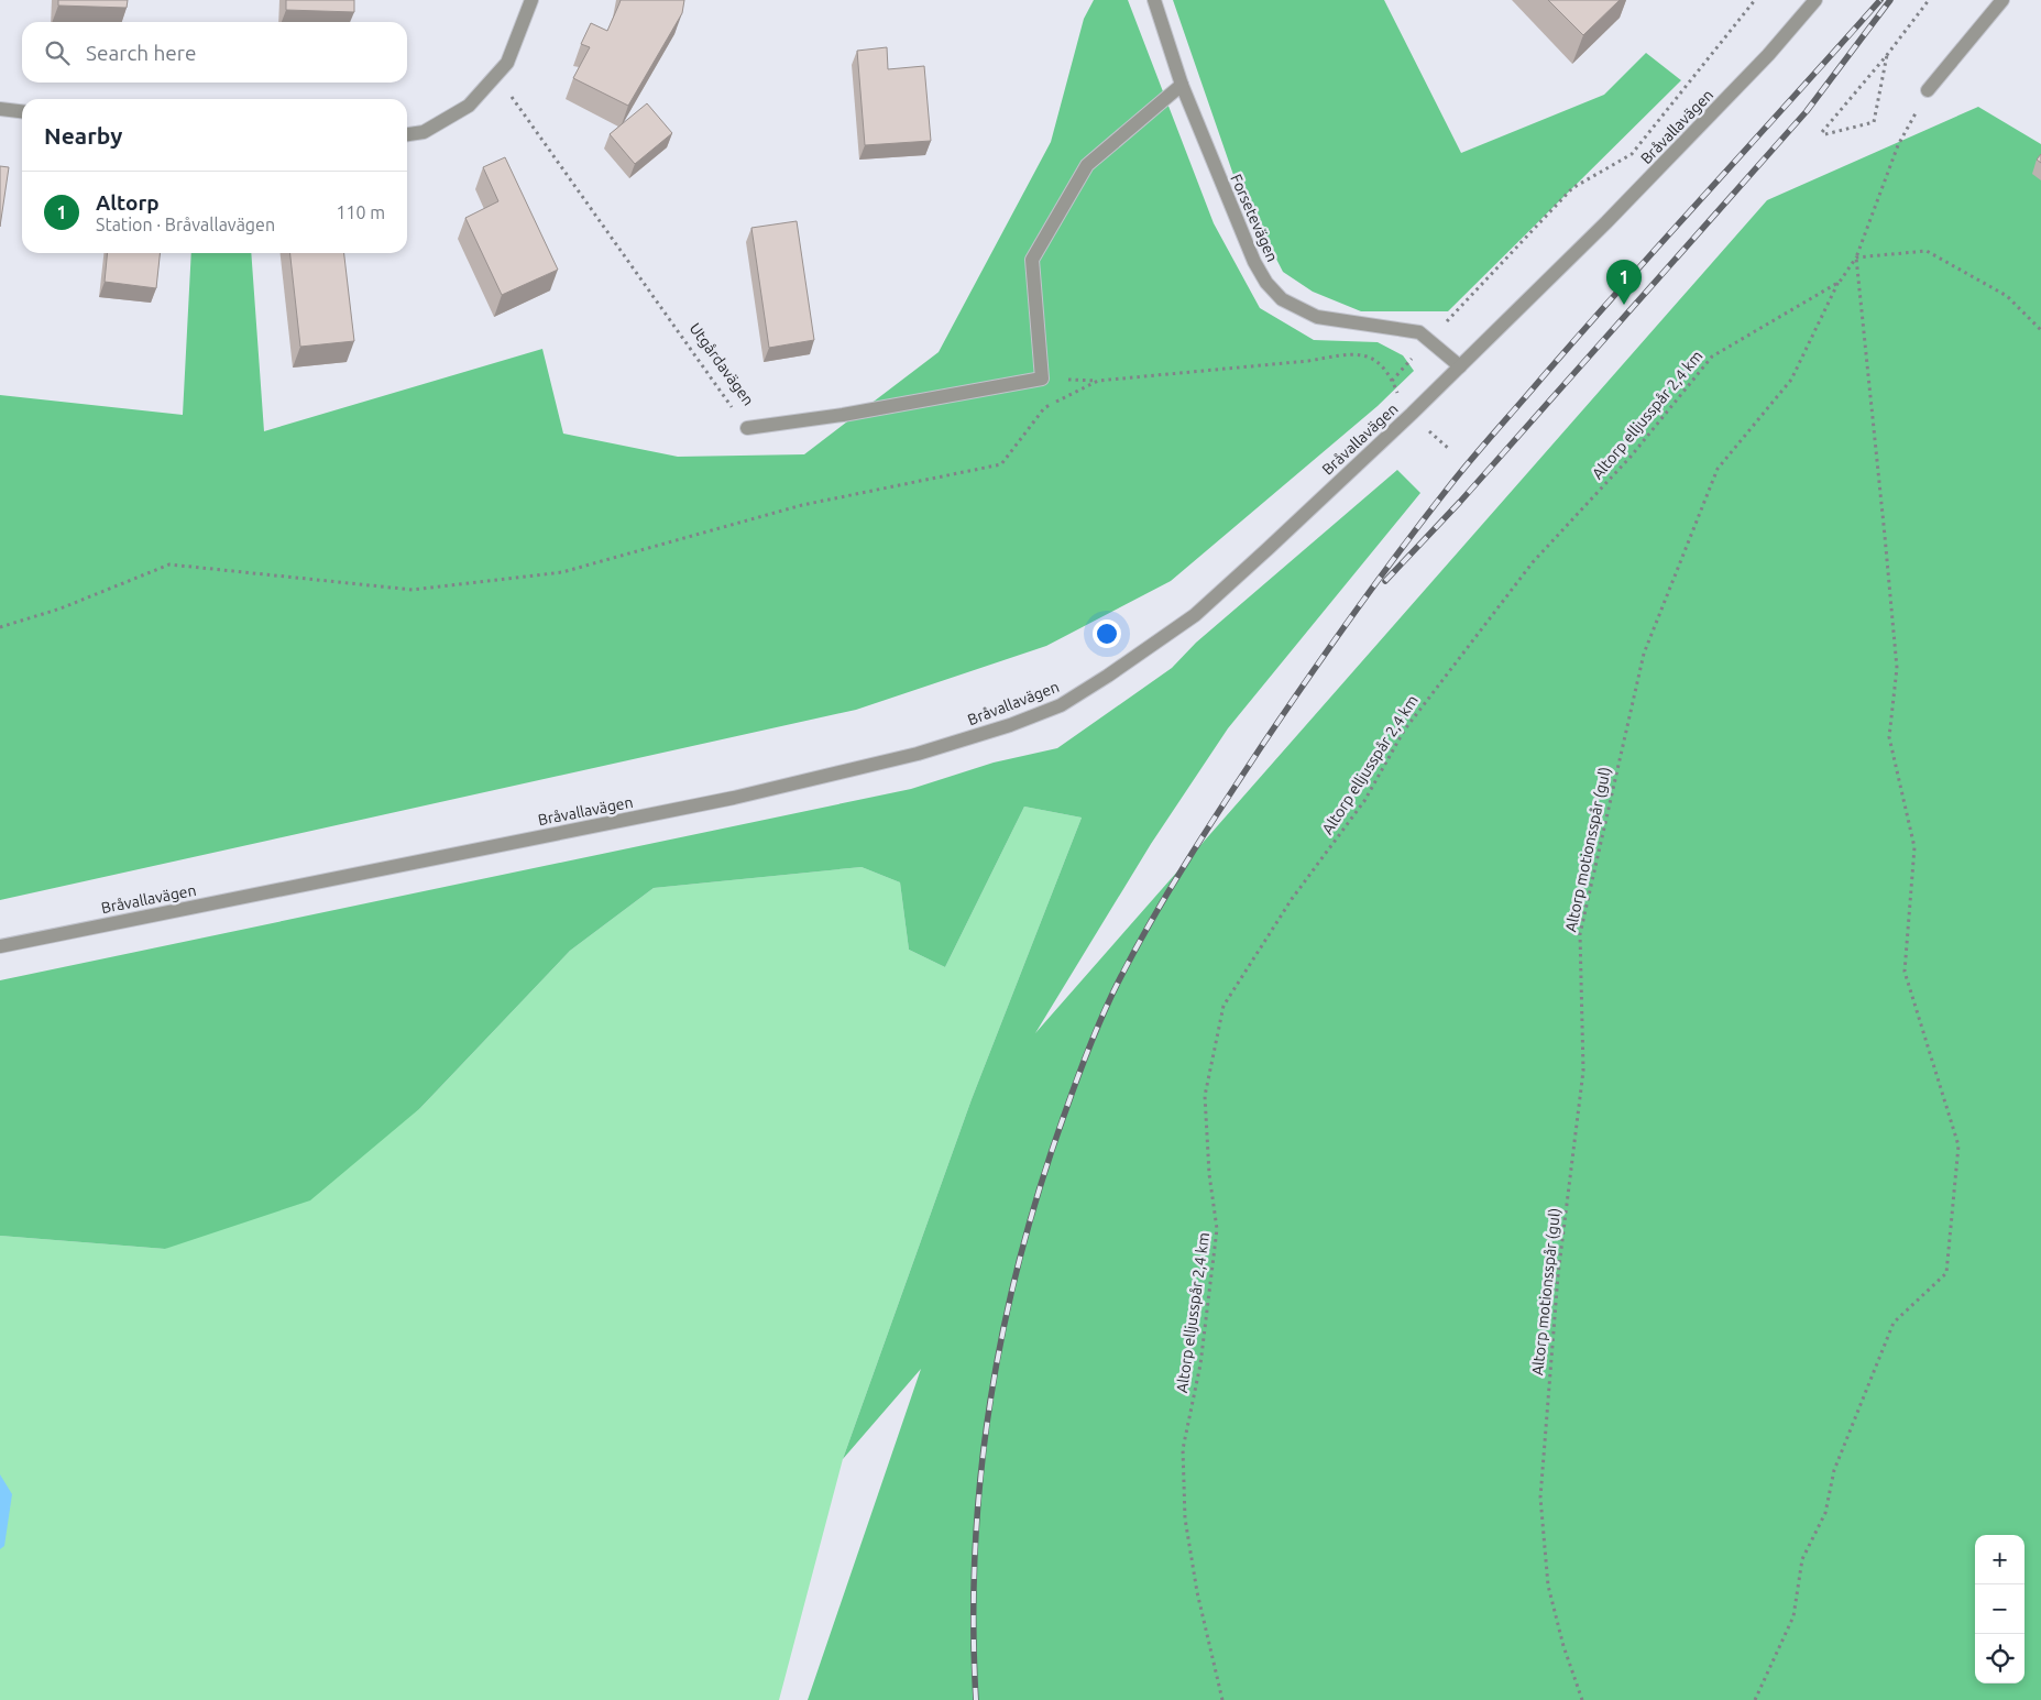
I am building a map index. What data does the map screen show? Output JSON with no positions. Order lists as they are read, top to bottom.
{
  "streets": {
    "street": ["Bråvallavägen", "Forsetevägen", "Utgårdavägen"],
    "path": ["Altorp elljusspår 2,4 km", "Altorp motionsspår (gul)"]
  },
  "crossings": [
    ["Bråvallavägen", "Forsetevägen"],
    ["Forsetevägen", "Utgårdavägen"],
    ["Altorp elljusspår 2,4 km", "Altorp motionsspår (gul)"]
  ],
  "page": {
    "search": "Search here",
    "heading": "Nearby",
    "list": [
      {
        "mark": "1",
        "name": "Altorp",
        "note": "Station · Bråvallavägen",
        "value": "110 m"
      }
    ],
    "pins": "1",
    "map_buttons": ["+", "−"]
  }
}
